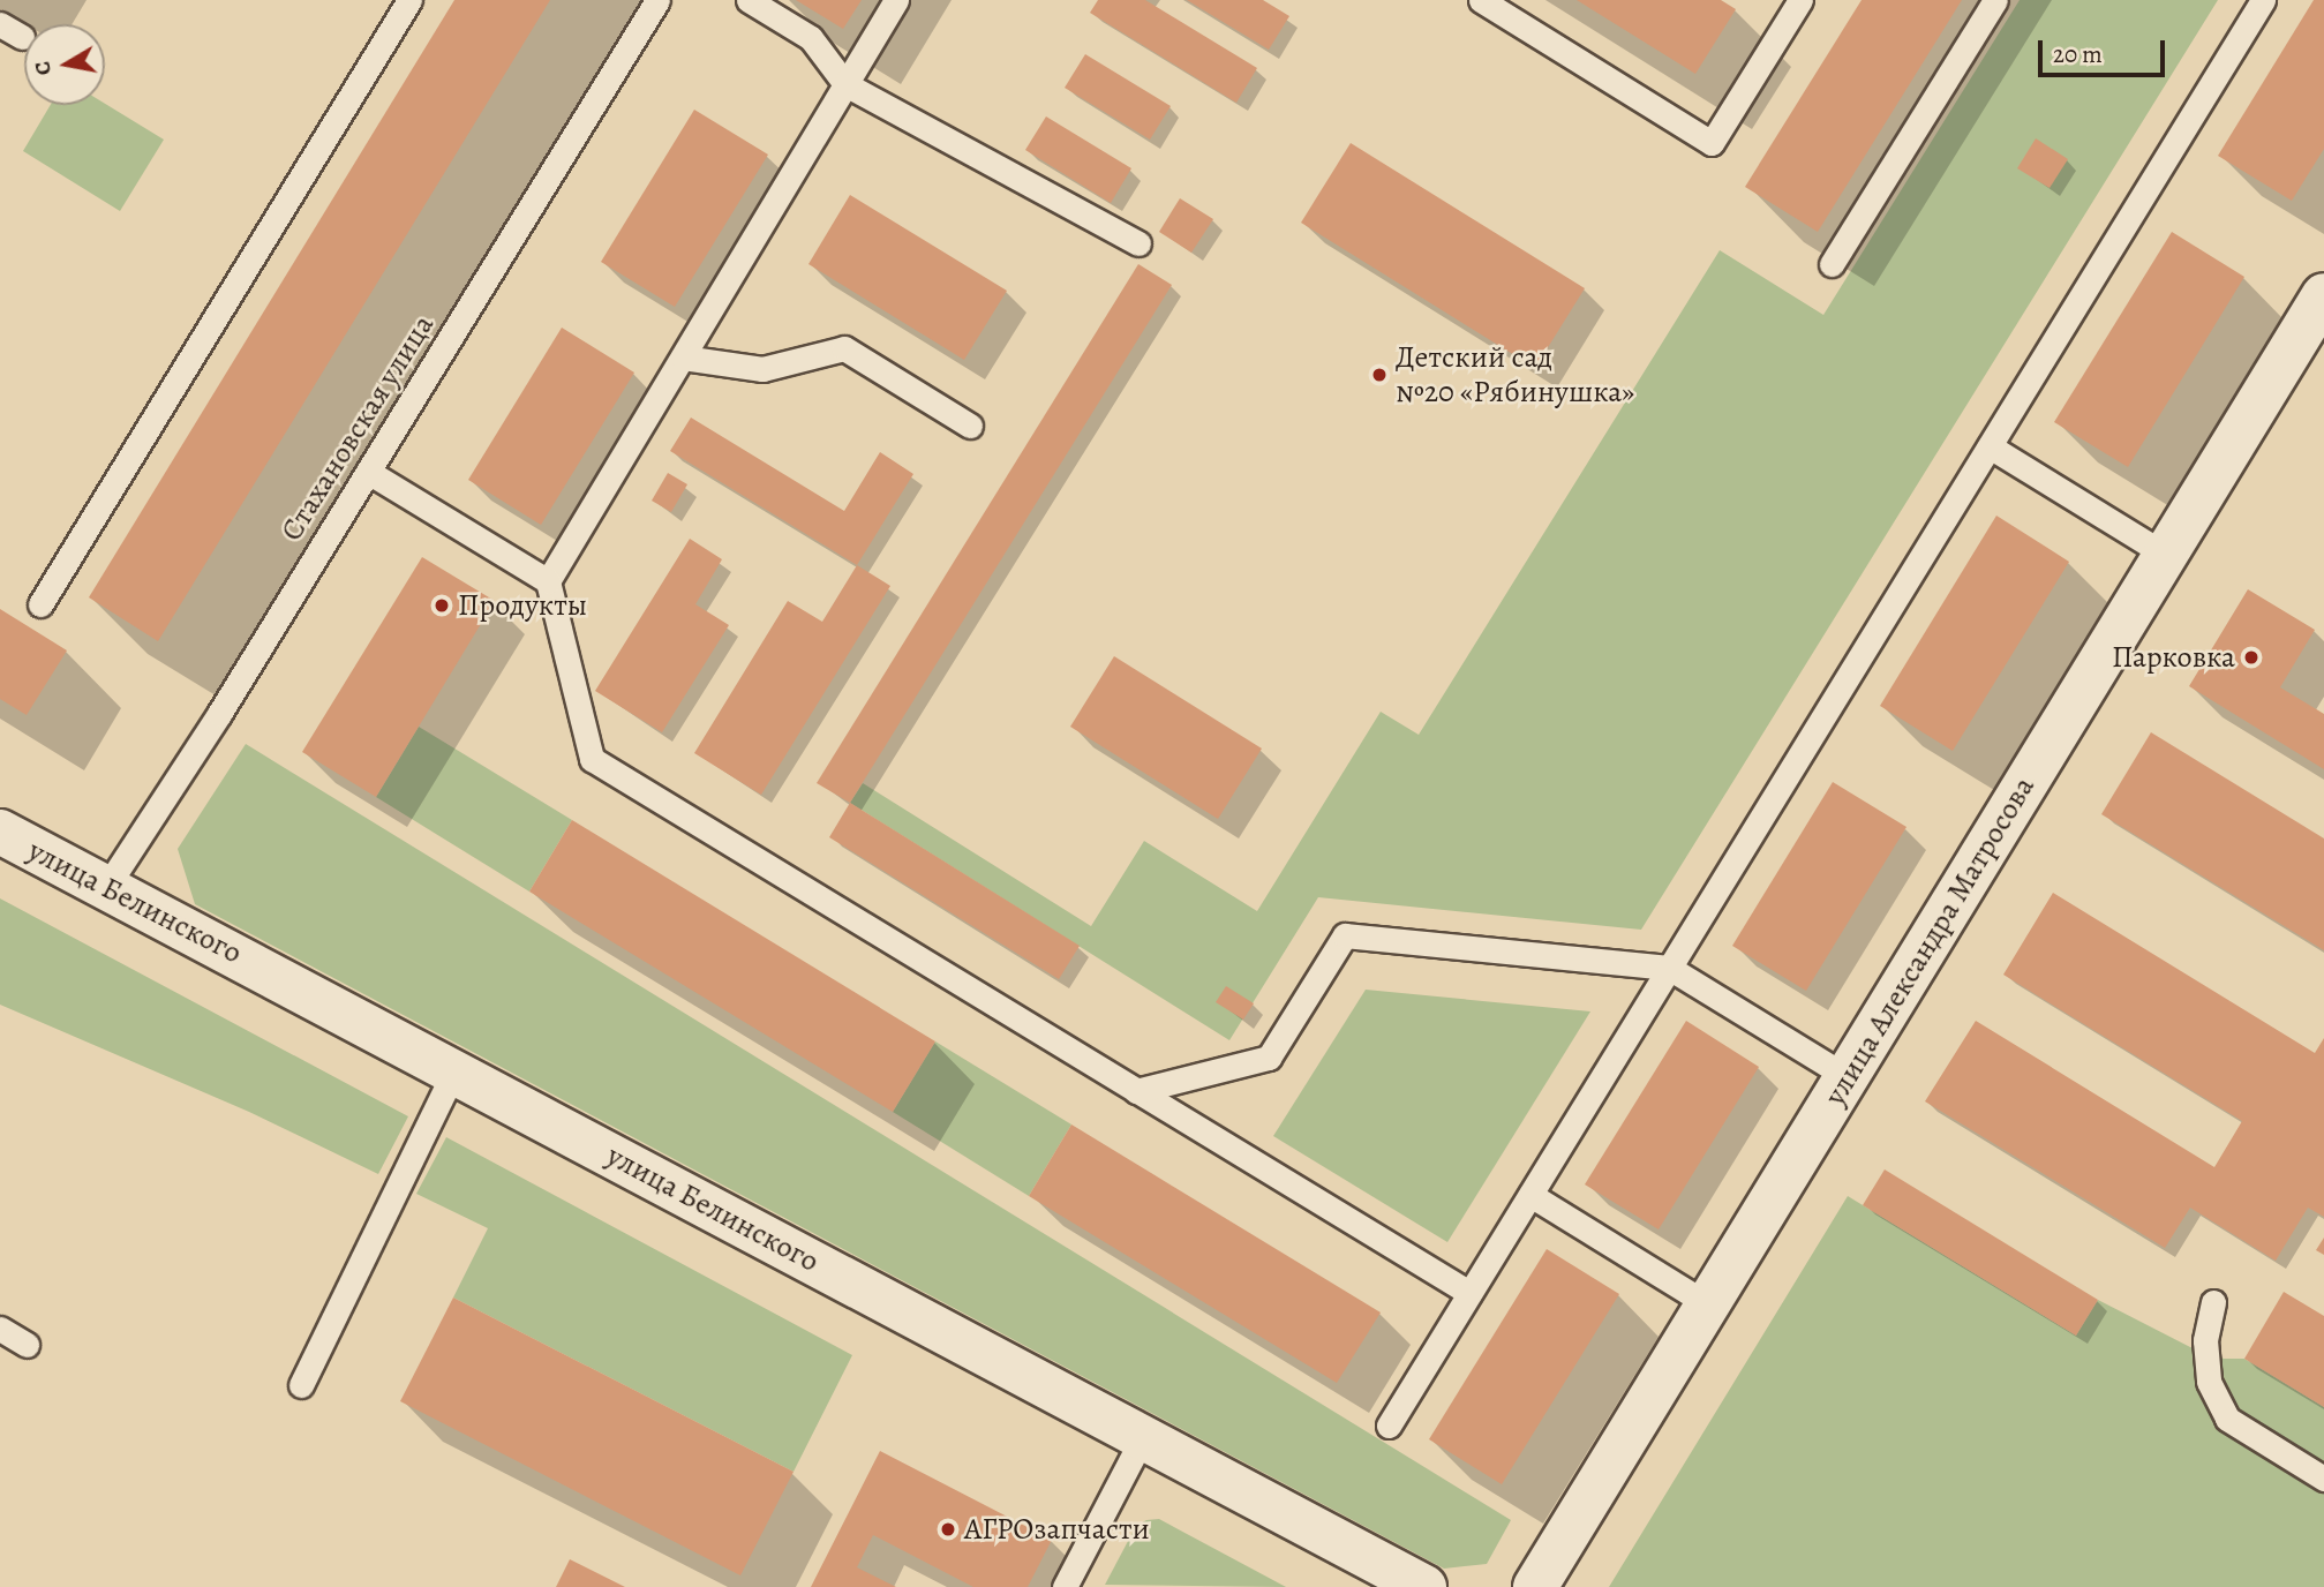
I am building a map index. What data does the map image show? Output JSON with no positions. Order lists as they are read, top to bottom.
{
  "streets": {
    "street": ["улица Белинского", "улица Александра Матросова"],
    "lane": ["Стахановская улица"]
  },
  "crossings": [
    ["Стахановская улица", "улица Белинского"]
  ],
  "places": [
    "Детский сад №20 «Рябинушка»",
    "Продукты",
    "Парковка",
    "АГРОзапчасти"
  ],
  "scale_bar": "20 m",
  "north": "left"
}
